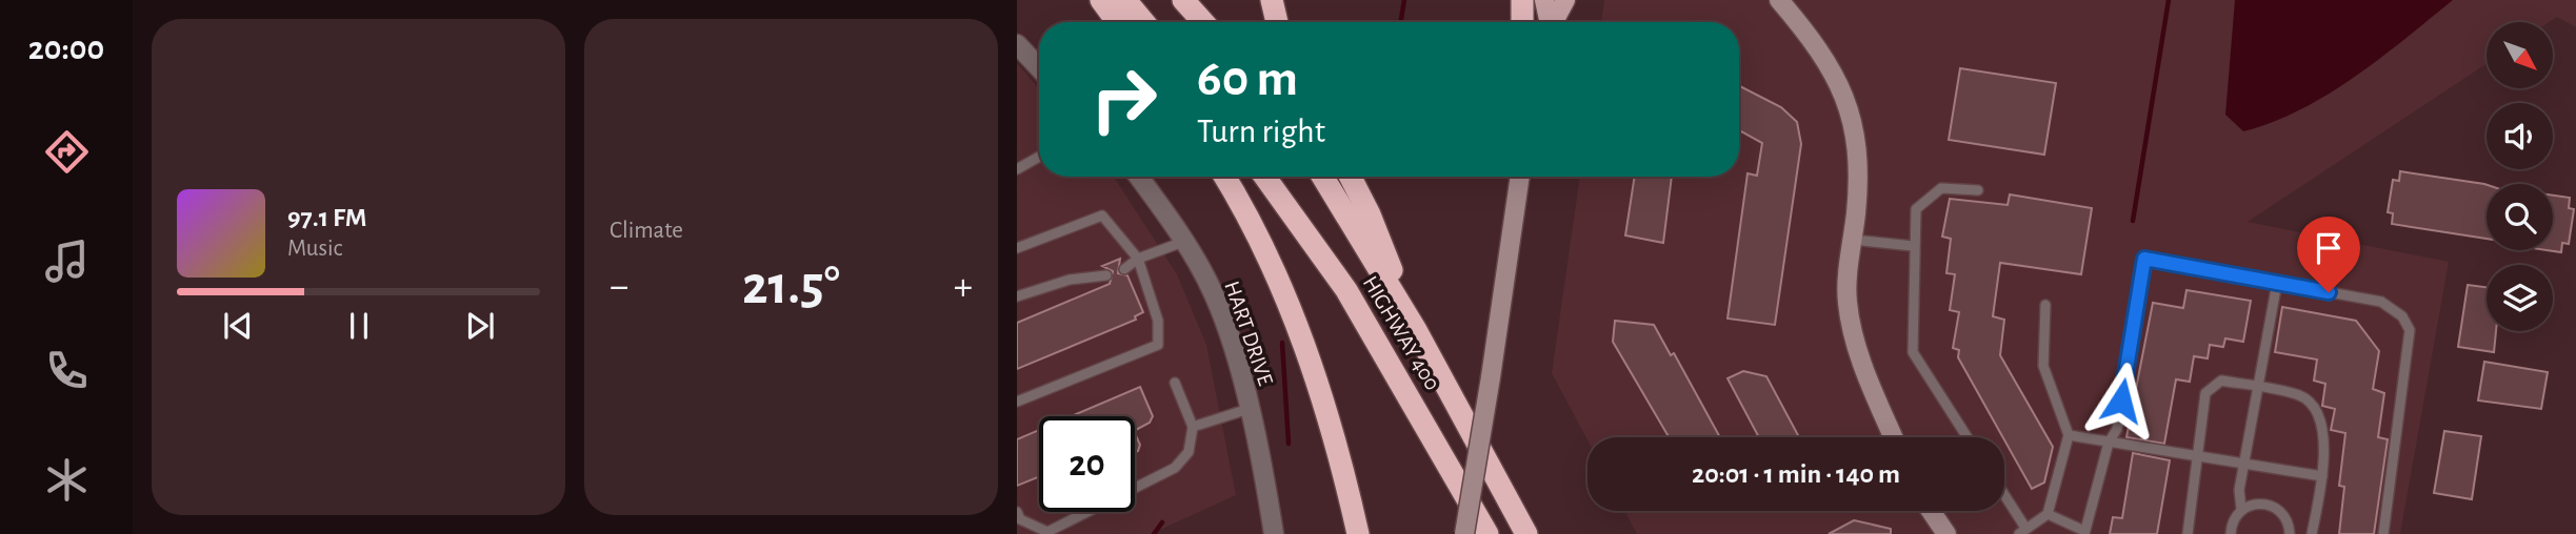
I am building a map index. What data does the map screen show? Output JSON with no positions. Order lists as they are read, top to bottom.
{
  "streets": {
    "highway": ["HIGHWAY 400"],
    "street": ["HART DRIVE"]
  },
  "north": "bottom right",
  "page": {
    "tabs": "20:00",
    "tile": "Climate",
    "turn": ["60 m", "Turn right"],
    "song": ["97.1 FM", "Music"],
    "heat": ["−", "21.5°", "+"],
    "limit": "20",
    "trip": "20:01 · 1 min · 140 m"
  }
}
